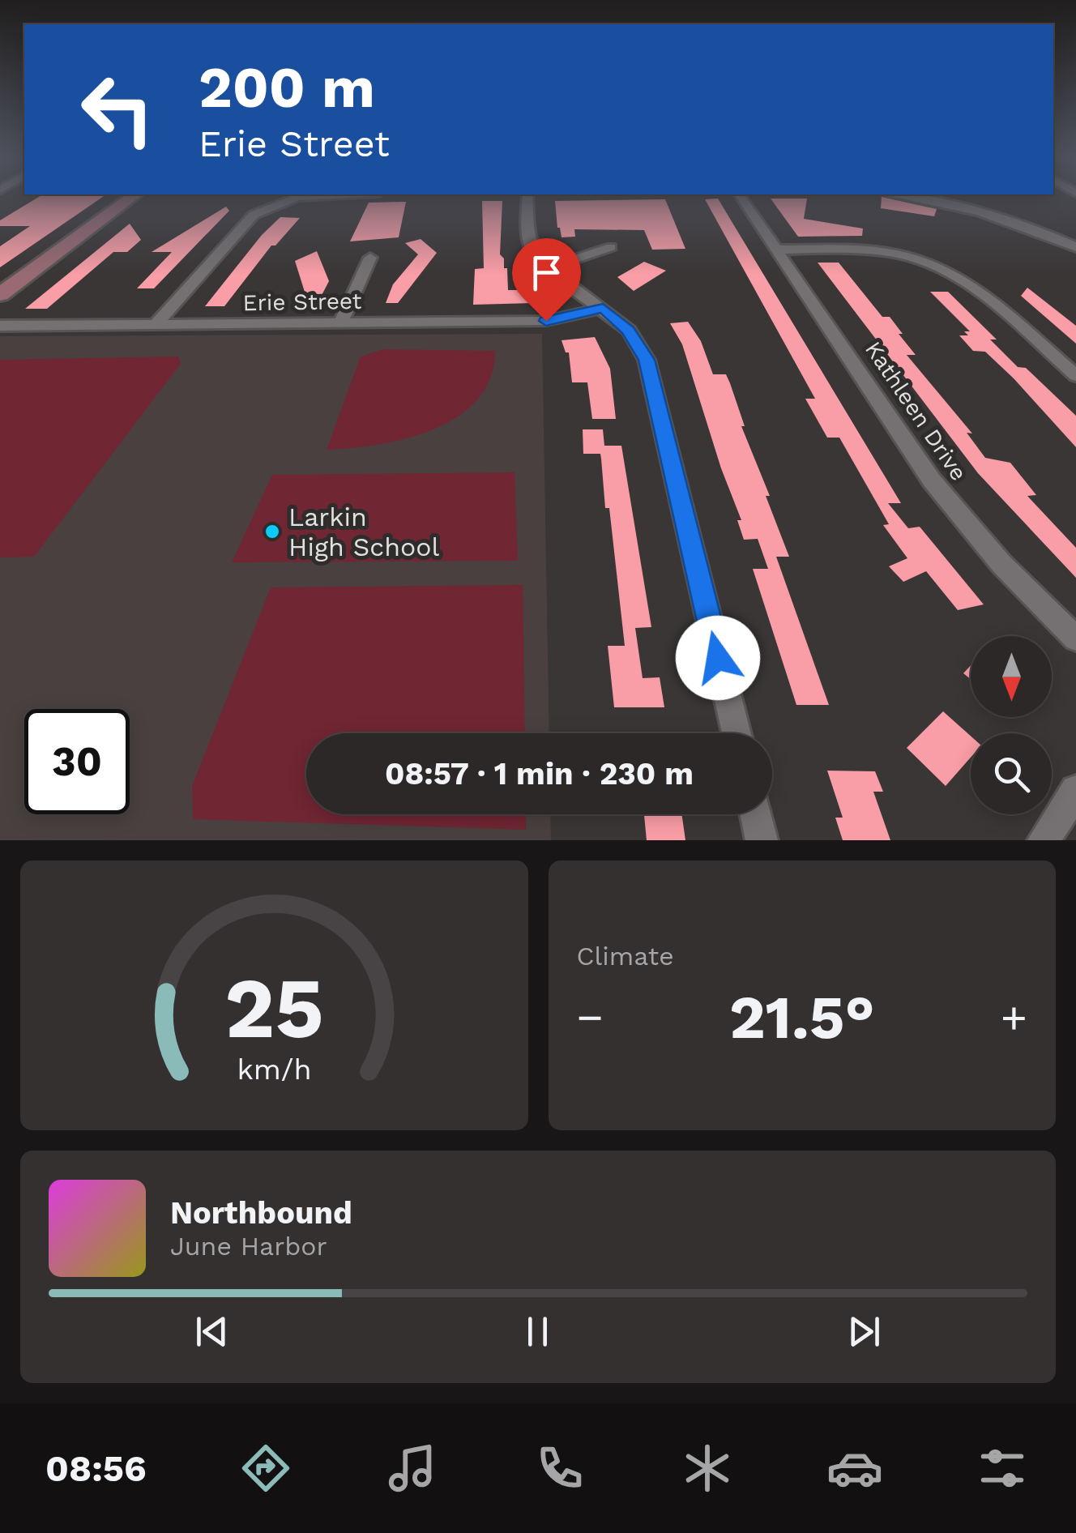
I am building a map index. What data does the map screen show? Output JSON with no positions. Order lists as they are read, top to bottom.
{
  "streets": {
    "street": ["Erie Street", "Kathleen Drive"]
  },
  "places": ["Larkin High School"],
  "north": "bottom",
  "page": {
    "turn": ["200 m", "Erie Street"],
    "limit": "30",
    "trip": "08:57 · 1 min · 230 m",
    "tile": "Climate",
    "heat": ["−", "21.5°", "+"],
    "song": ["Northbound", "June Harbor"],
    "tabs": "08:56",
    "gauge": ["25", "km/h"]
  }
}
